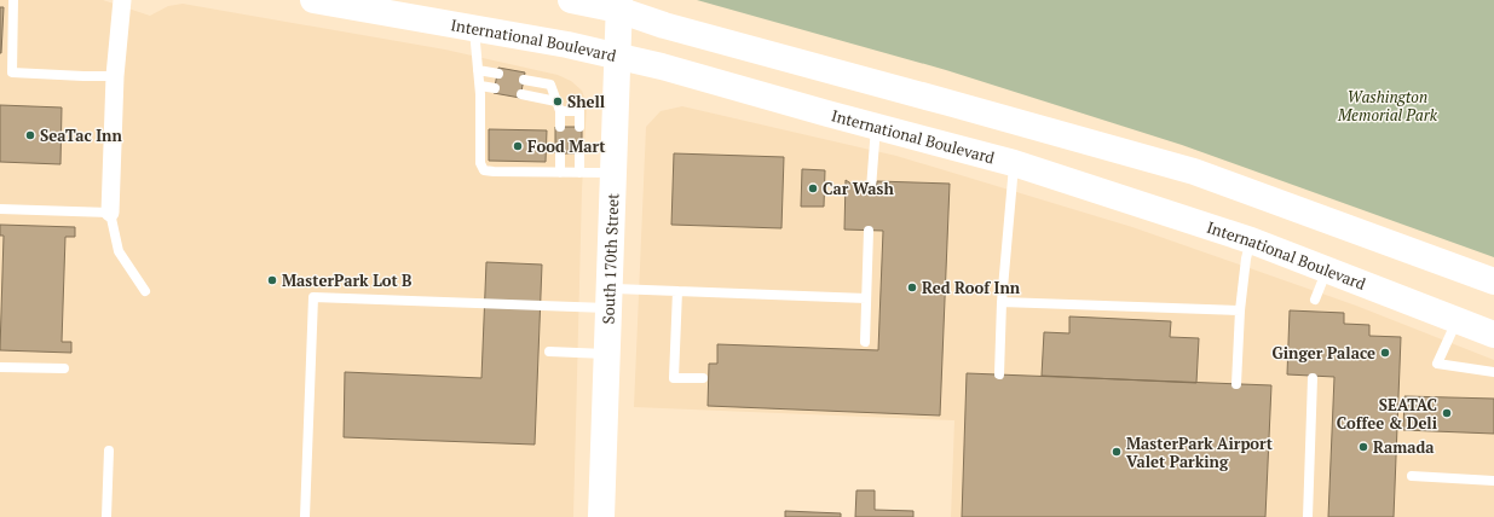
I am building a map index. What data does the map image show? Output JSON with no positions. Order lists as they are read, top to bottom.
{
  "streets": {
    "main road": ["International Boulevard", "South 170th Street"]
  },
  "crossings": [
    ["International Boulevard", "South 170th Street"]
  ],
  "parks": ["Washington Memorial Park"],
  "places": [
    "Shell",
    "SeaTac Inn",
    "Food Mart",
    "Car Wash",
    "MasterPark Lot B",
    "Red Roof Inn",
    "Ginger Palace",
    "SEATAC Coffee & Deli",
    "Ramada",
    "MasterPark Airport Valet Parking"
  ]
}
